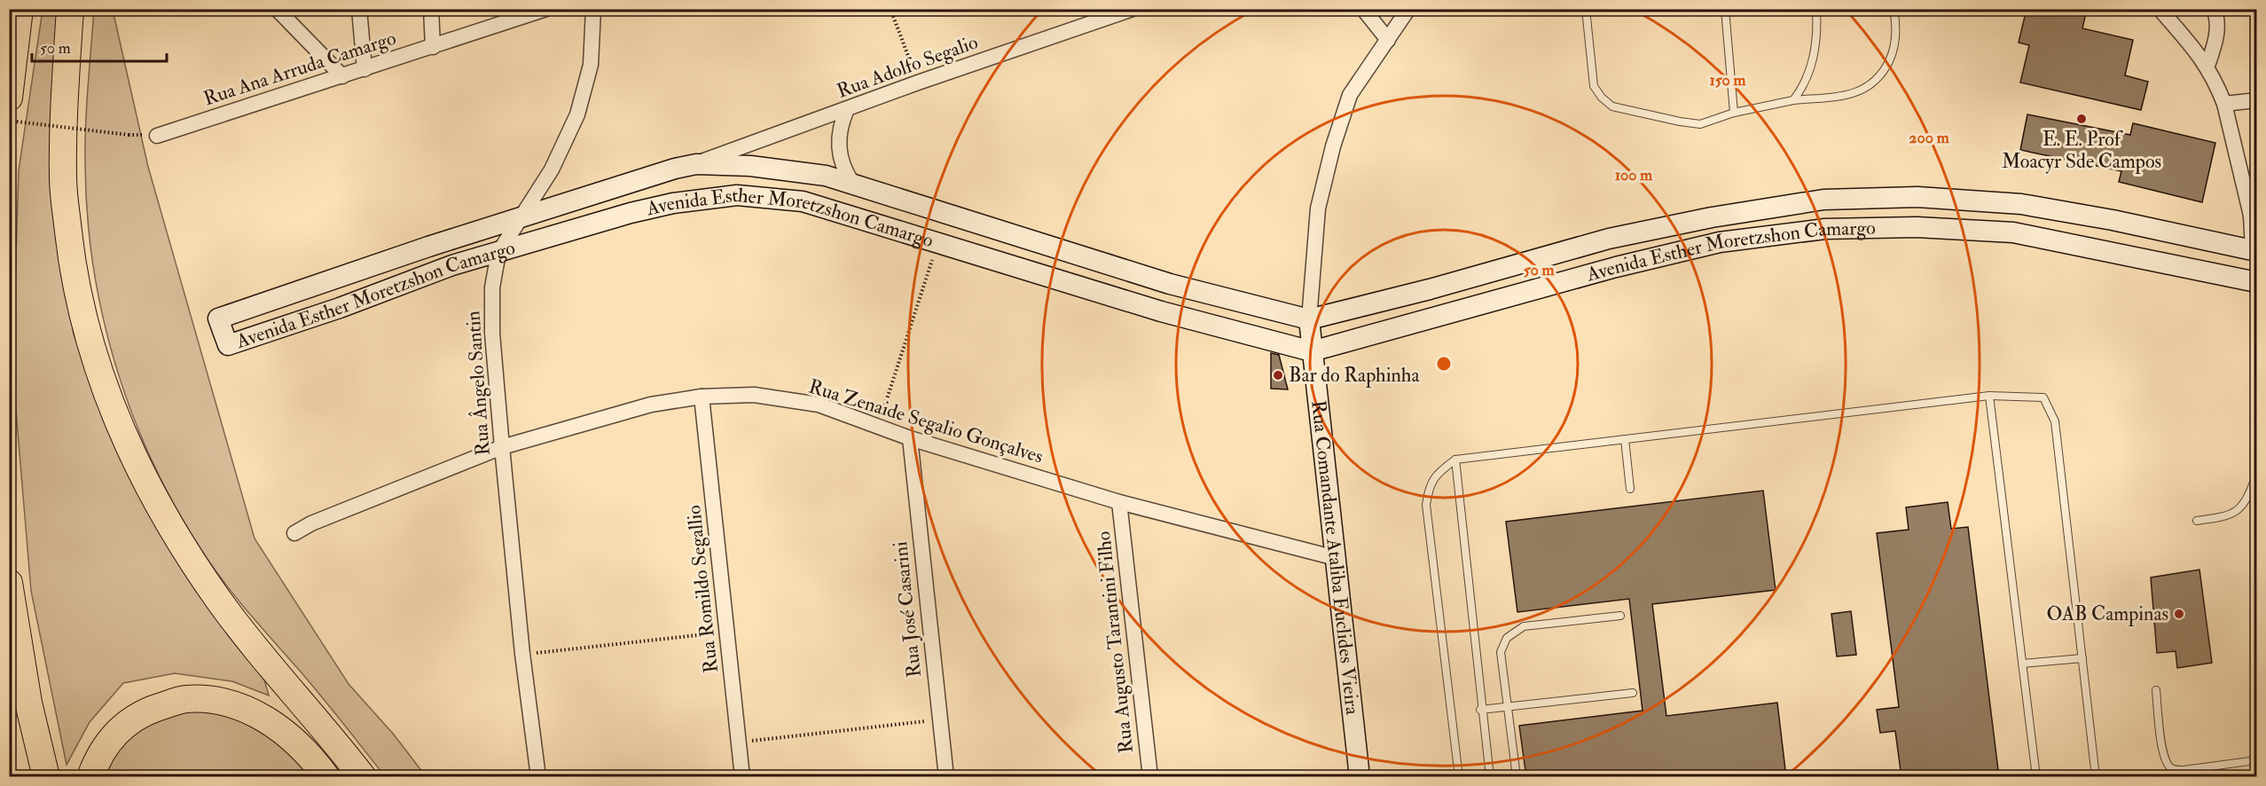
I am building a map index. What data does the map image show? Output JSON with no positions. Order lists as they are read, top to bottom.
{
  "streets": {
    "street": [
      "Rua Adolfo Segalio",
      "Rua Ana Arruda Camargo",
      "Avenida Esther Moretzshon Camargo",
      "Rua Ângelo Santin",
      "Rua Zenaide Segalio Gonçalves",
      "Rua Comandante Ataliba Euclides Vieira",
      "Rua Romildo Segallio",
      "Rua José Casarini",
      "Rua Augusto Tarantini Filho"
    ]
  },
  "crossings": [
    ["Rua Adolfo Segalio", "Avenida Esther Moretzshon Camargo"],
    ["Avenida Esther Moretzshon Camargo", "Rua Ângelo Santin"],
    ["Avenida Esther Moretzshon Camargo", "Rua Comandante Ataliba Euclides Vieira"],
    ["Rua Ângelo Santin", "Rua Zenaide Segalio Gonçalves"],
    ["Rua Zenaide Segalio Gonçalves", "Rua Comandante Ataliba Euclides Vieira"],
    ["Rua Zenaide Segalio Gonçalves", "Rua Romildo Segallio"],
    ["Rua Zenaide Segalio Gonçalves", "Rua José Casarini"],
    ["Rua Zenaide Segalio Gonçalves", "Rua Augusto Tarantini Filho"]
  ],
  "places": ["E. E. Prof Moacyr Sde Campos", "Bar do Raphinha", "OAB Campinas"],
  "scale_bar": "50 m",
  "rings": [
    "150 m",
    "200 m",
    "100 m",
    "50 m"
  ]
}
